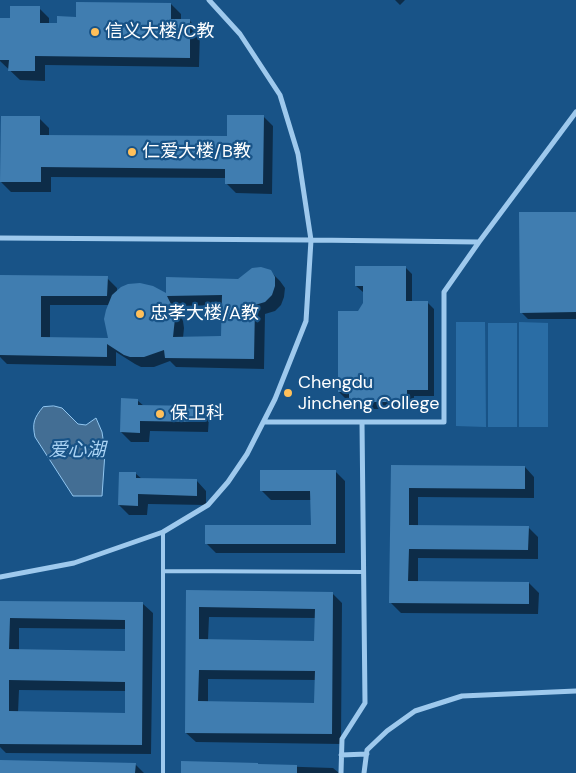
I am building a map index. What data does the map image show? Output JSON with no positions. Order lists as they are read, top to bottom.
{
  "water": ["爱心湖"],
  "places": [
    "信义大楼/C教",
    "仁爱大楼/B教",
    "忠孝大楼/A教",
    "Chengdu Jincheng College",
    "保卫科"
  ]
}
